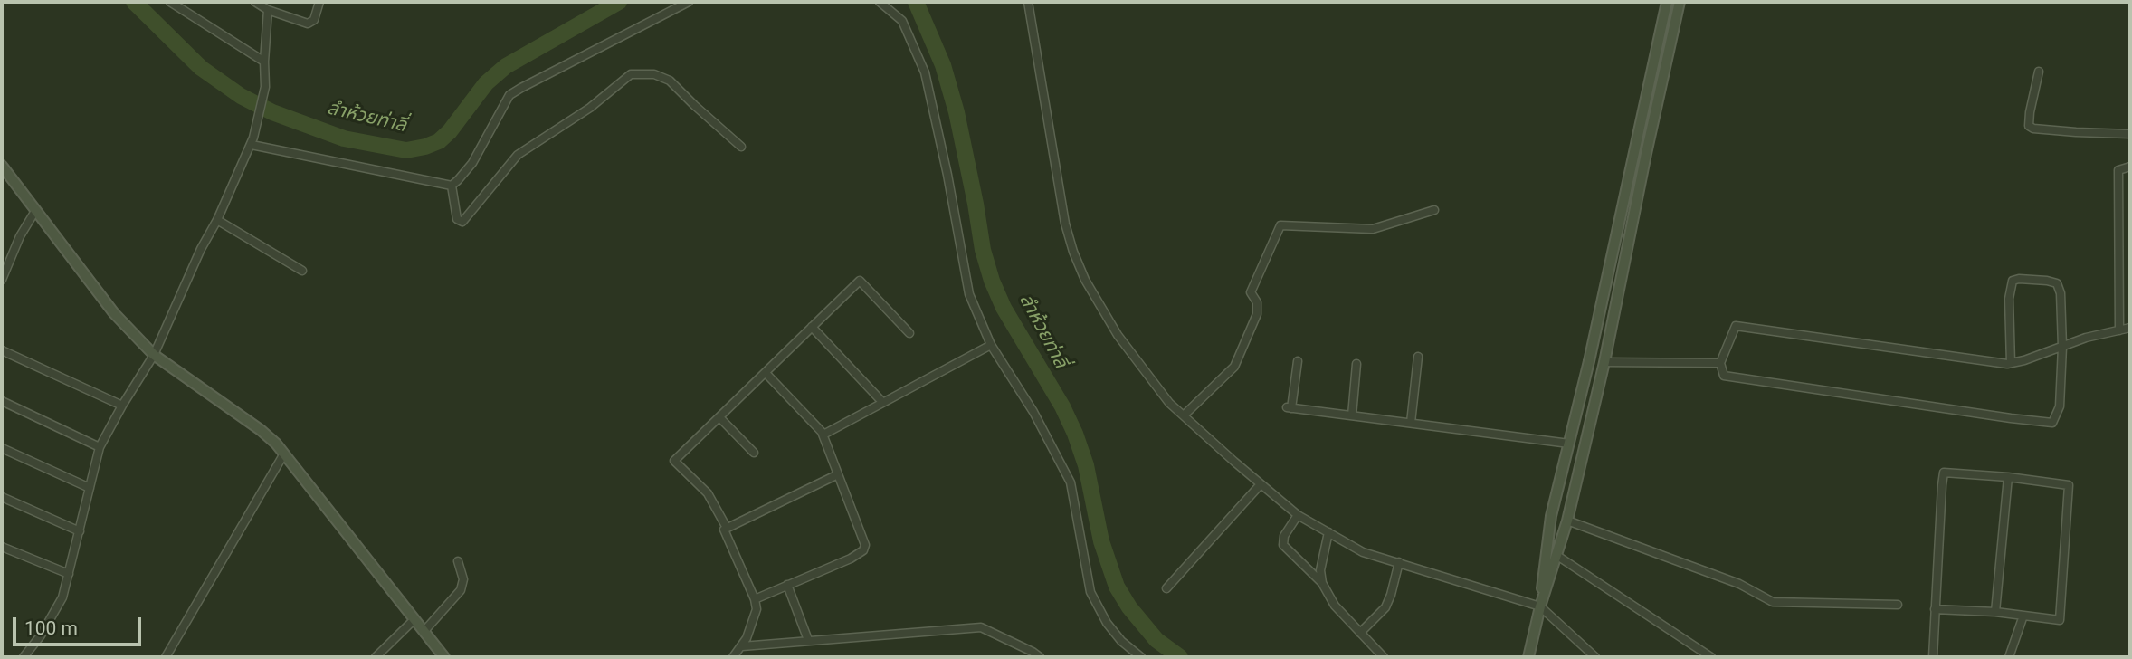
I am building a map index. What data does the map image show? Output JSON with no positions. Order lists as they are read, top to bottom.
{
  "water": ["ลำห้วยท่าลี่"],
  "scale_bar": "100 m"
}
